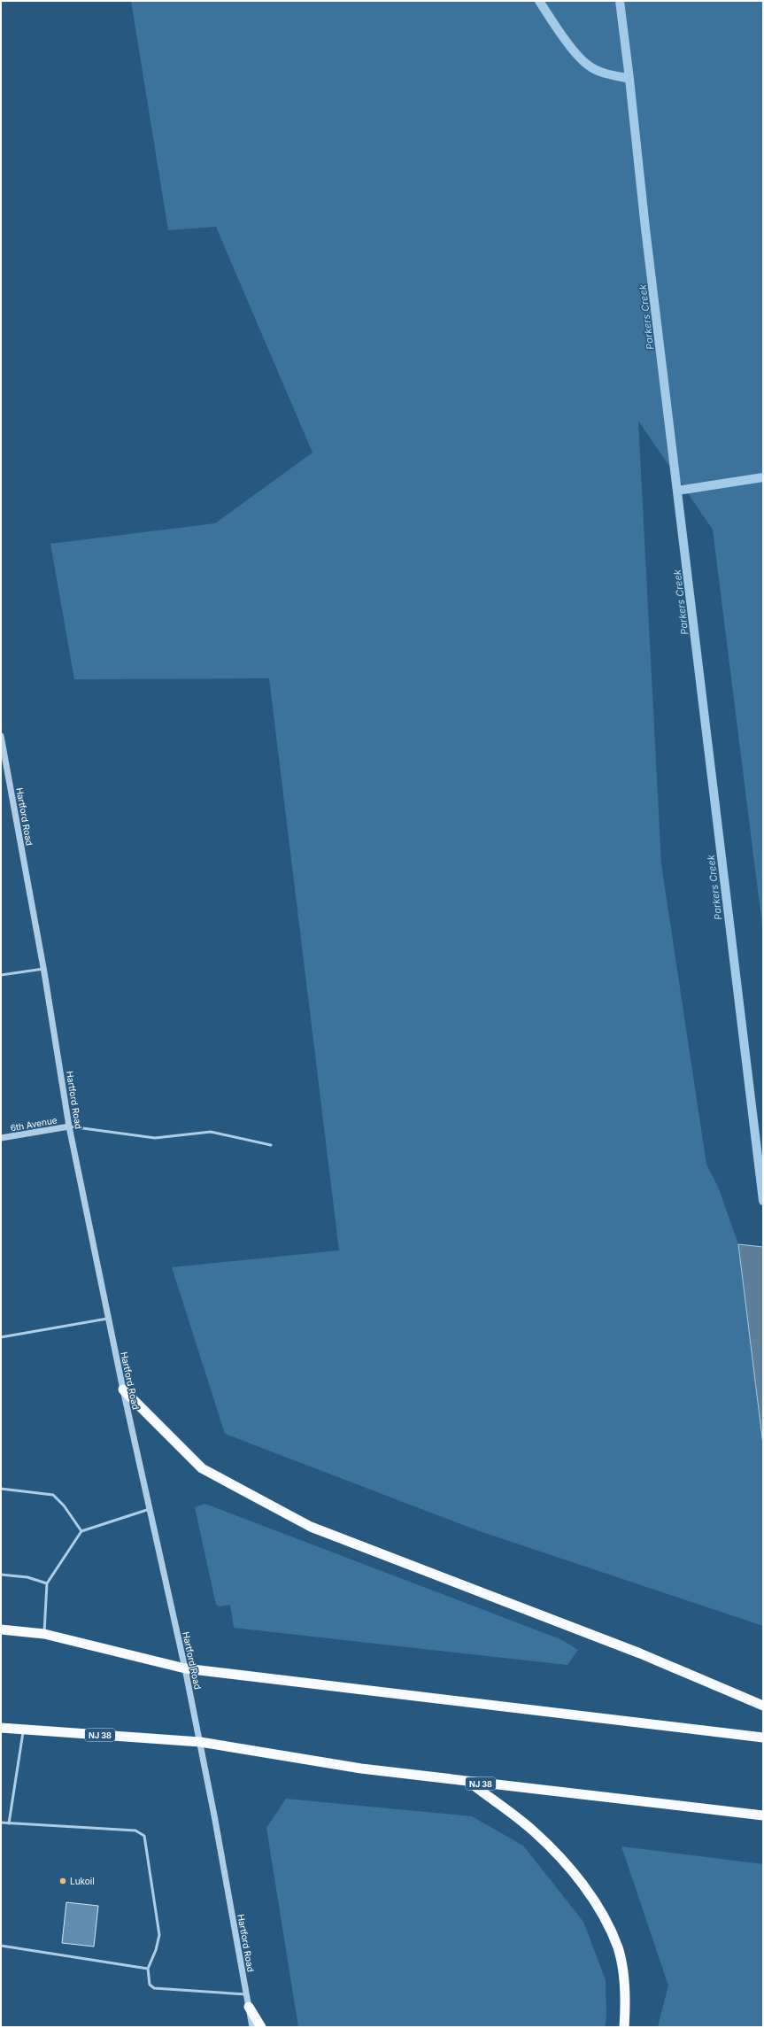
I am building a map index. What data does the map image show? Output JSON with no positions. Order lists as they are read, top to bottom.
{
  "streets": {
    "highway": ["NJ 38"],
    "street": ["Hartford Road", "6th Avenue"]
  },
  "crossings": [
    ["Hartford Road", "6th Avenue"],
    ["Hartford Road", "NJ 38"]
  ],
  "water": ["Parkers Creek"],
  "places": ["Lukoil"]
}
